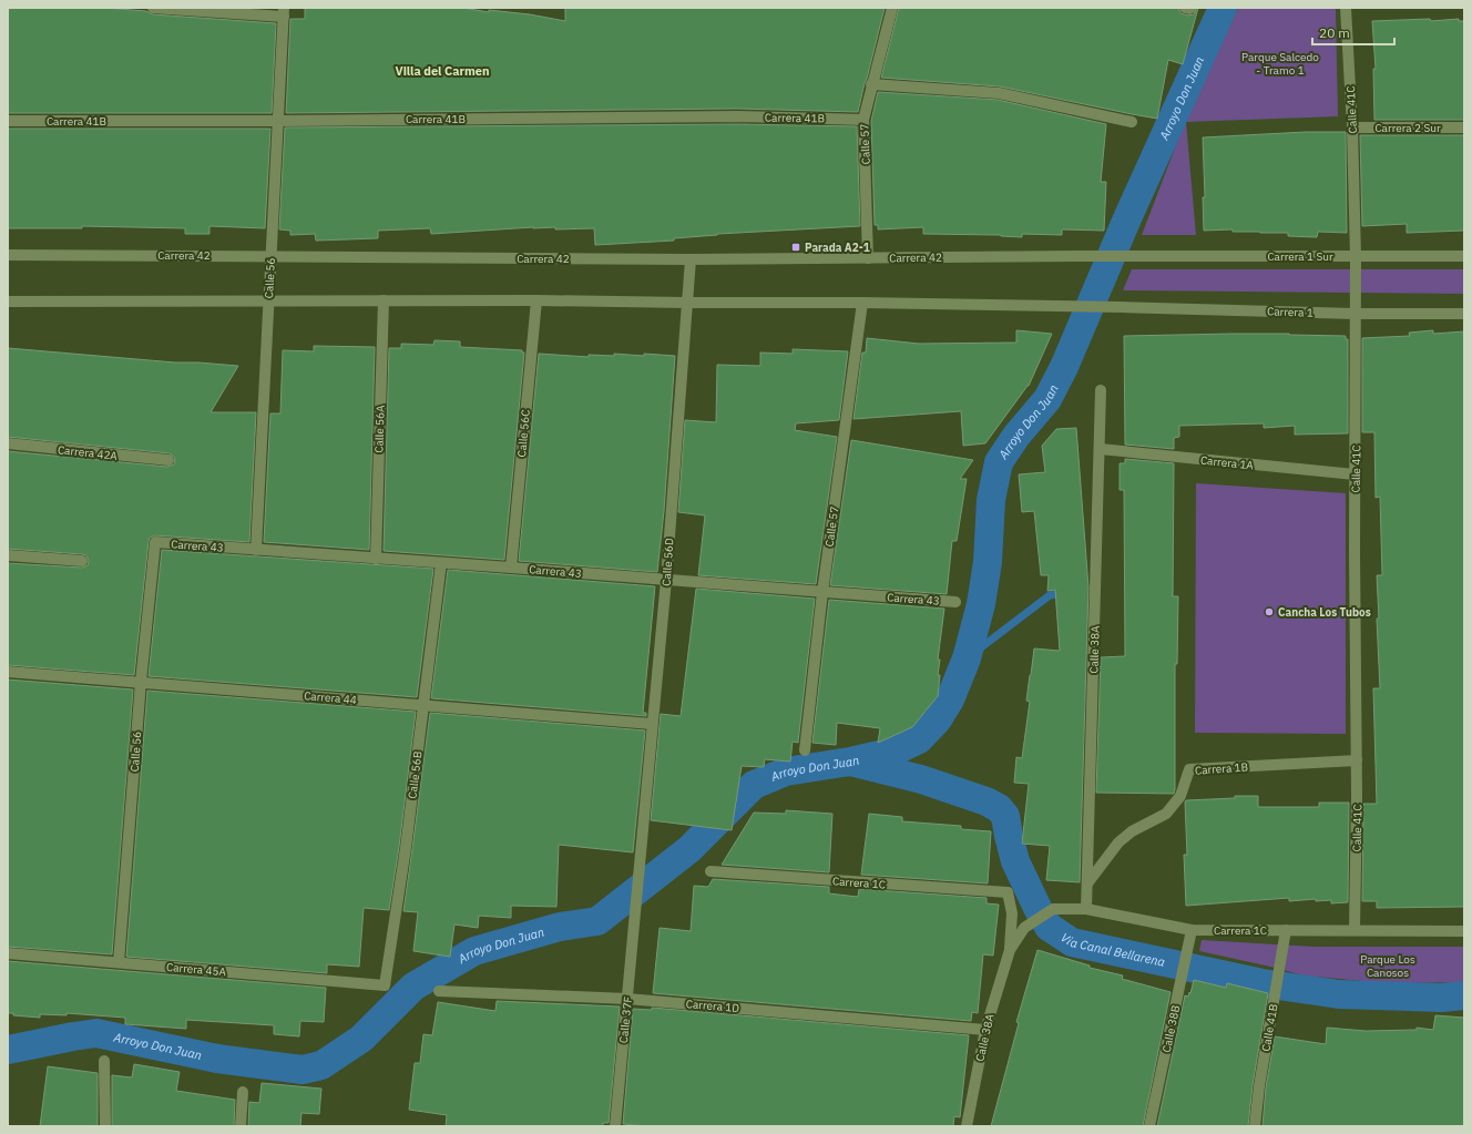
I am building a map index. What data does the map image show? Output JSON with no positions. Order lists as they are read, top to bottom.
{
  "streets": {
    "street": [
      "Calle 41C",
      "Carrera 41B",
      "Carrera 2 Sur",
      "Calle 57",
      "Carrera 42",
      "Carrera 1 Sur",
      "Calle 56",
      "Carrera 1",
      "Calle 56A",
      "Calle 56C",
      "Carrera 42A",
      "Carrera 1A",
      "Carrera 43",
      "Calle 56D",
      "Calle 38A",
      "Carrera 44",
      "Carrera 1B",
      "Calle 56B",
      "Carrera 1C",
      "Carrera 45A",
      "Carrera 1D",
      "Calle 37F",
      "Calle 41B",
      "Calle 38B"
    ]
  },
  "crossings": [
    ["Calle 41C", "Carrera 2 Sur"],
    ["Calle 41C", "Carrera 1 Sur"],
    ["Calle 41C", "Carrera 1"],
    ["Calle 41C", "Carrera 1A"],
    ["Calle 41C", "Carrera 1B"],
    ["Calle 41C", "Carrera 1C"],
    ["Carrera 41B", "Calle 57"],
    ["Carrera 41B", "Calle 56"],
    ["Calle 57", "Carrera 42"],
    ["Calle 57", "Carrera 1"],
    ["Calle 57", "Carrera 43"],
    ["Carrera 42", "Carrera 1 Sur"],
    ["Carrera 42", "Calle 56"],
    ["Carrera 42", "Calle 56D"],
    ["Calle 56", "Carrera 43"],
    ["Calle 56", "Carrera 44"],
    ["Calle 56", "Carrera 45A"],
    ["Calle 56A", "Carrera 43"],
    ["Calle 56C", "Carrera 43"],
    ["Carrera 1A", "Calle 38A"],
    ["Carrera 43", "Calle 56D"],
    ["Carrera 43", "Calle 56B"],
    ["Calle 56D", "Carrera 44"],
    ["Calle 56D", "Calle 37F"],
    ["Calle 38A", "Carrera 1B"],
    ["Calle 38A", "Carrera 1C"],
    ["Calle 38A", "Carrera 1D"],
    ["Carrera 44", "Calle 56B"],
    ["Calle 56B", "Carrera 45A"],
    ["Carrera 1C", "Calle 41B"],
    ["Carrera 1C", "Calle 38B"],
    ["Carrera 1D", "Calle 37F"]
  ],
  "districts": ["Villa del Carmen"],
  "water": ["Arroyo Don Juan", "Via Canal Bellarena"],
  "parks": ["Parque Salcedo - Tramo 1", "Parque Los Canosos"],
  "places": {
    "transit": ["Parada A2-1"],
    "other": ["Cancha Los Tubos"]
  },
  "scale_bar": "20 m"
}
